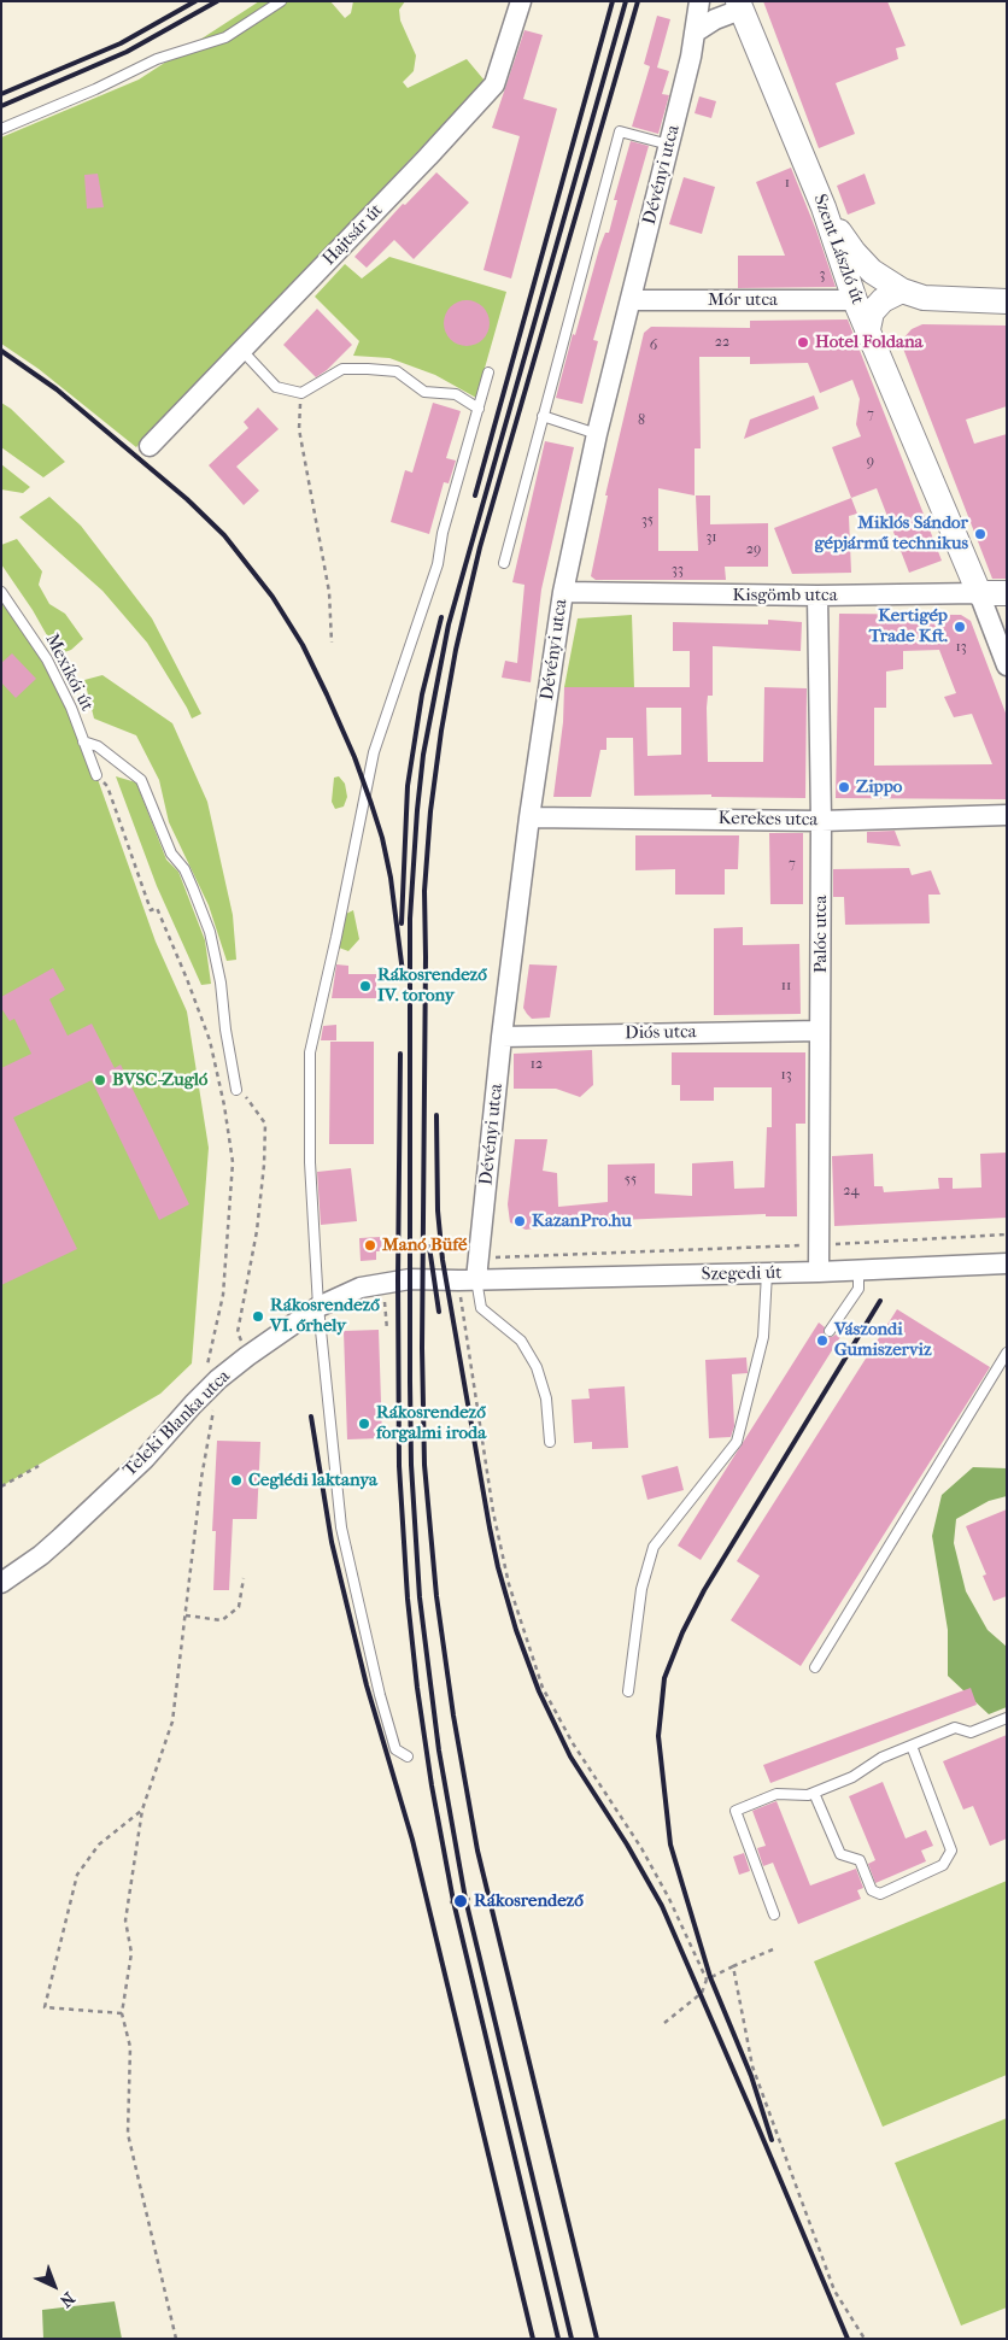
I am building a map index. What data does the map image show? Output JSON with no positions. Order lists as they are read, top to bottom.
{
  "streets": {
    "street": [
      "Dévényi utca",
      "Hajtsár út",
      "Szent László út",
      "Mór utca",
      "Kisgömb utca",
      "Kerekes utca",
      "Palóc utca",
      "Diós utca",
      "Szegedi út",
      "Teleki Blanka utca"
    ],
    "lane": ["Mexikói út"]
  },
  "crossings": [
    ["Dévényi utca", "Mór utca"],
    ["Dévényi utca", "Kisgömb utca"],
    ["Dévényi utca", "Kerekes utca"],
    ["Dévényi utca", "Diós utca"],
    ["Dévényi utca", "Szegedi út"],
    ["Dévényi utca", "Teleki Blanka utca"],
    ["Szent László út", "Mór utca"],
    ["Szent László út", "Kisgömb utca"],
    ["Kisgömb utca", "Palóc utca"],
    ["Kerekes utca", "Palóc utca"],
    ["Palóc utca", "Diós utca"],
    ["Palóc utca", "Szegedi út"],
    ["Szegedi út", "Teleki Blanka utca"]
  ],
  "places": [
    "Hotel Foldana",
    "Miklós Sándor gépjármű technikus",
    "Kertigép Trade Kft.",
    "Zippo",
    "Rákosrendező IV. torony",
    "BVSC-Zugló",
    "KazanPro.hu",
    "Manó Büfé",
    "Rákosrendező VI. őrhely",
    "Vászondi Gumiszerviz",
    "Rákosrendező forgalmi iroda",
    "Ceglédi laktanya",
    "Rákosrendező"
  ],
  "house_numbers": [
    "1",
    "3",
    "22",
    "6",
    "7",
    "8",
    "9",
    "35",
    "31",
    "29",
    "33",
    "13",
    "7",
    "11",
    "12",
    "13",
    "55",
    "24"
  ],
  "north": "bottom right"
}
